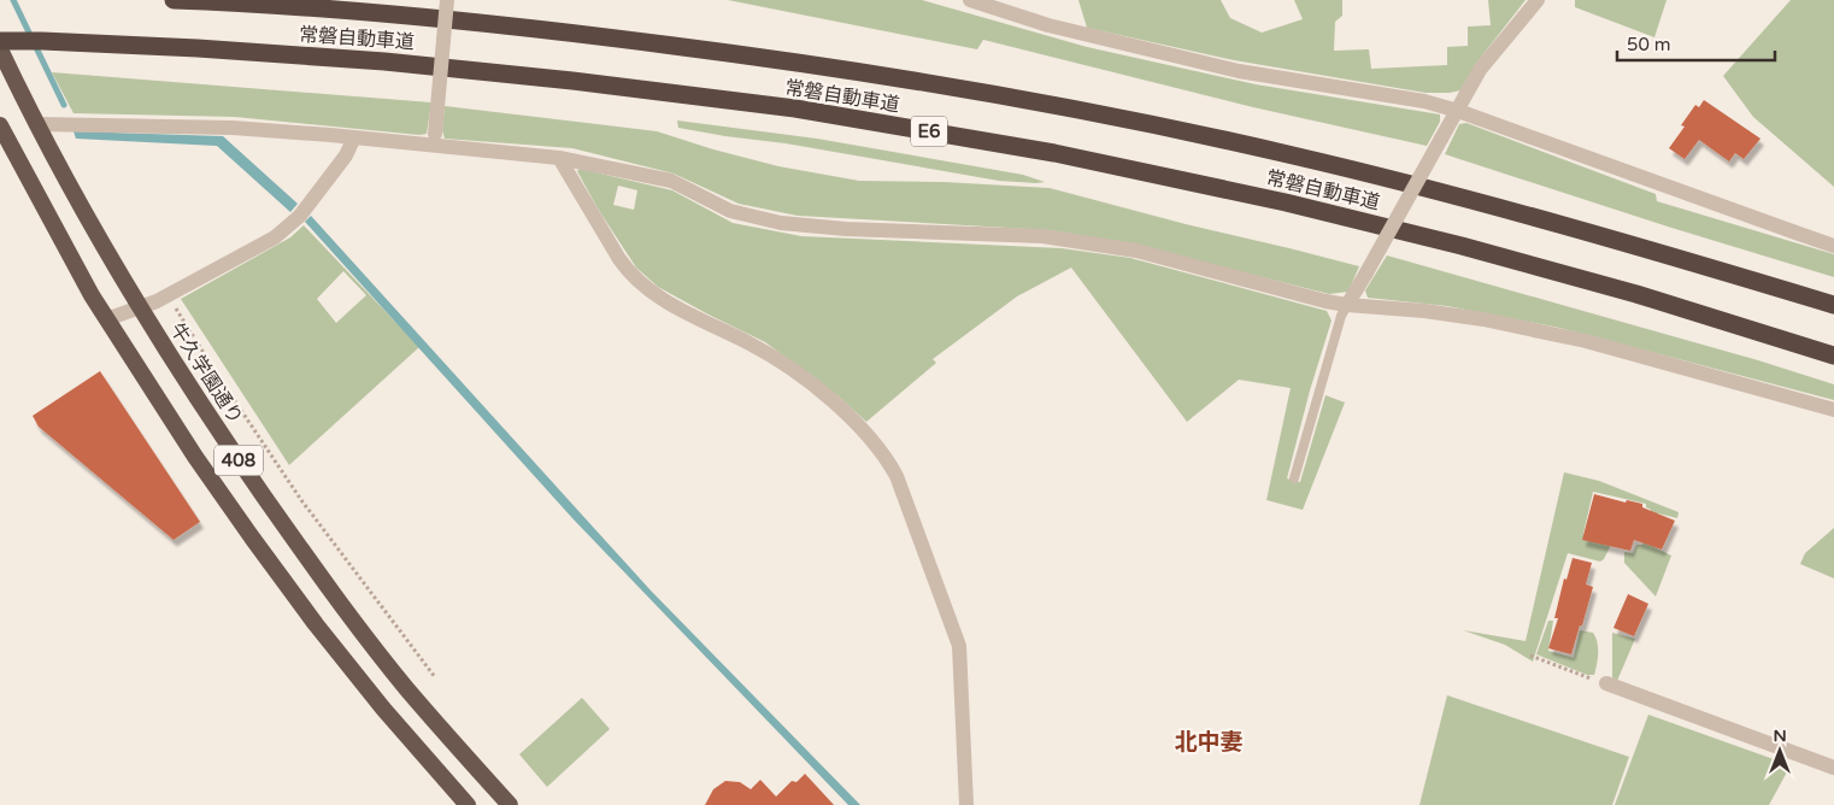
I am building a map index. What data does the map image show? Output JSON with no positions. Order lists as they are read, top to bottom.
{
  "streets": {
    "highway": [
      "常磐自動車道",
      "E6",
      "牛久学園通り",
      "408"
    ]
  },
  "districts": ["北中妻"],
  "scale_bar": "50 m",
  "north": "top"
}
